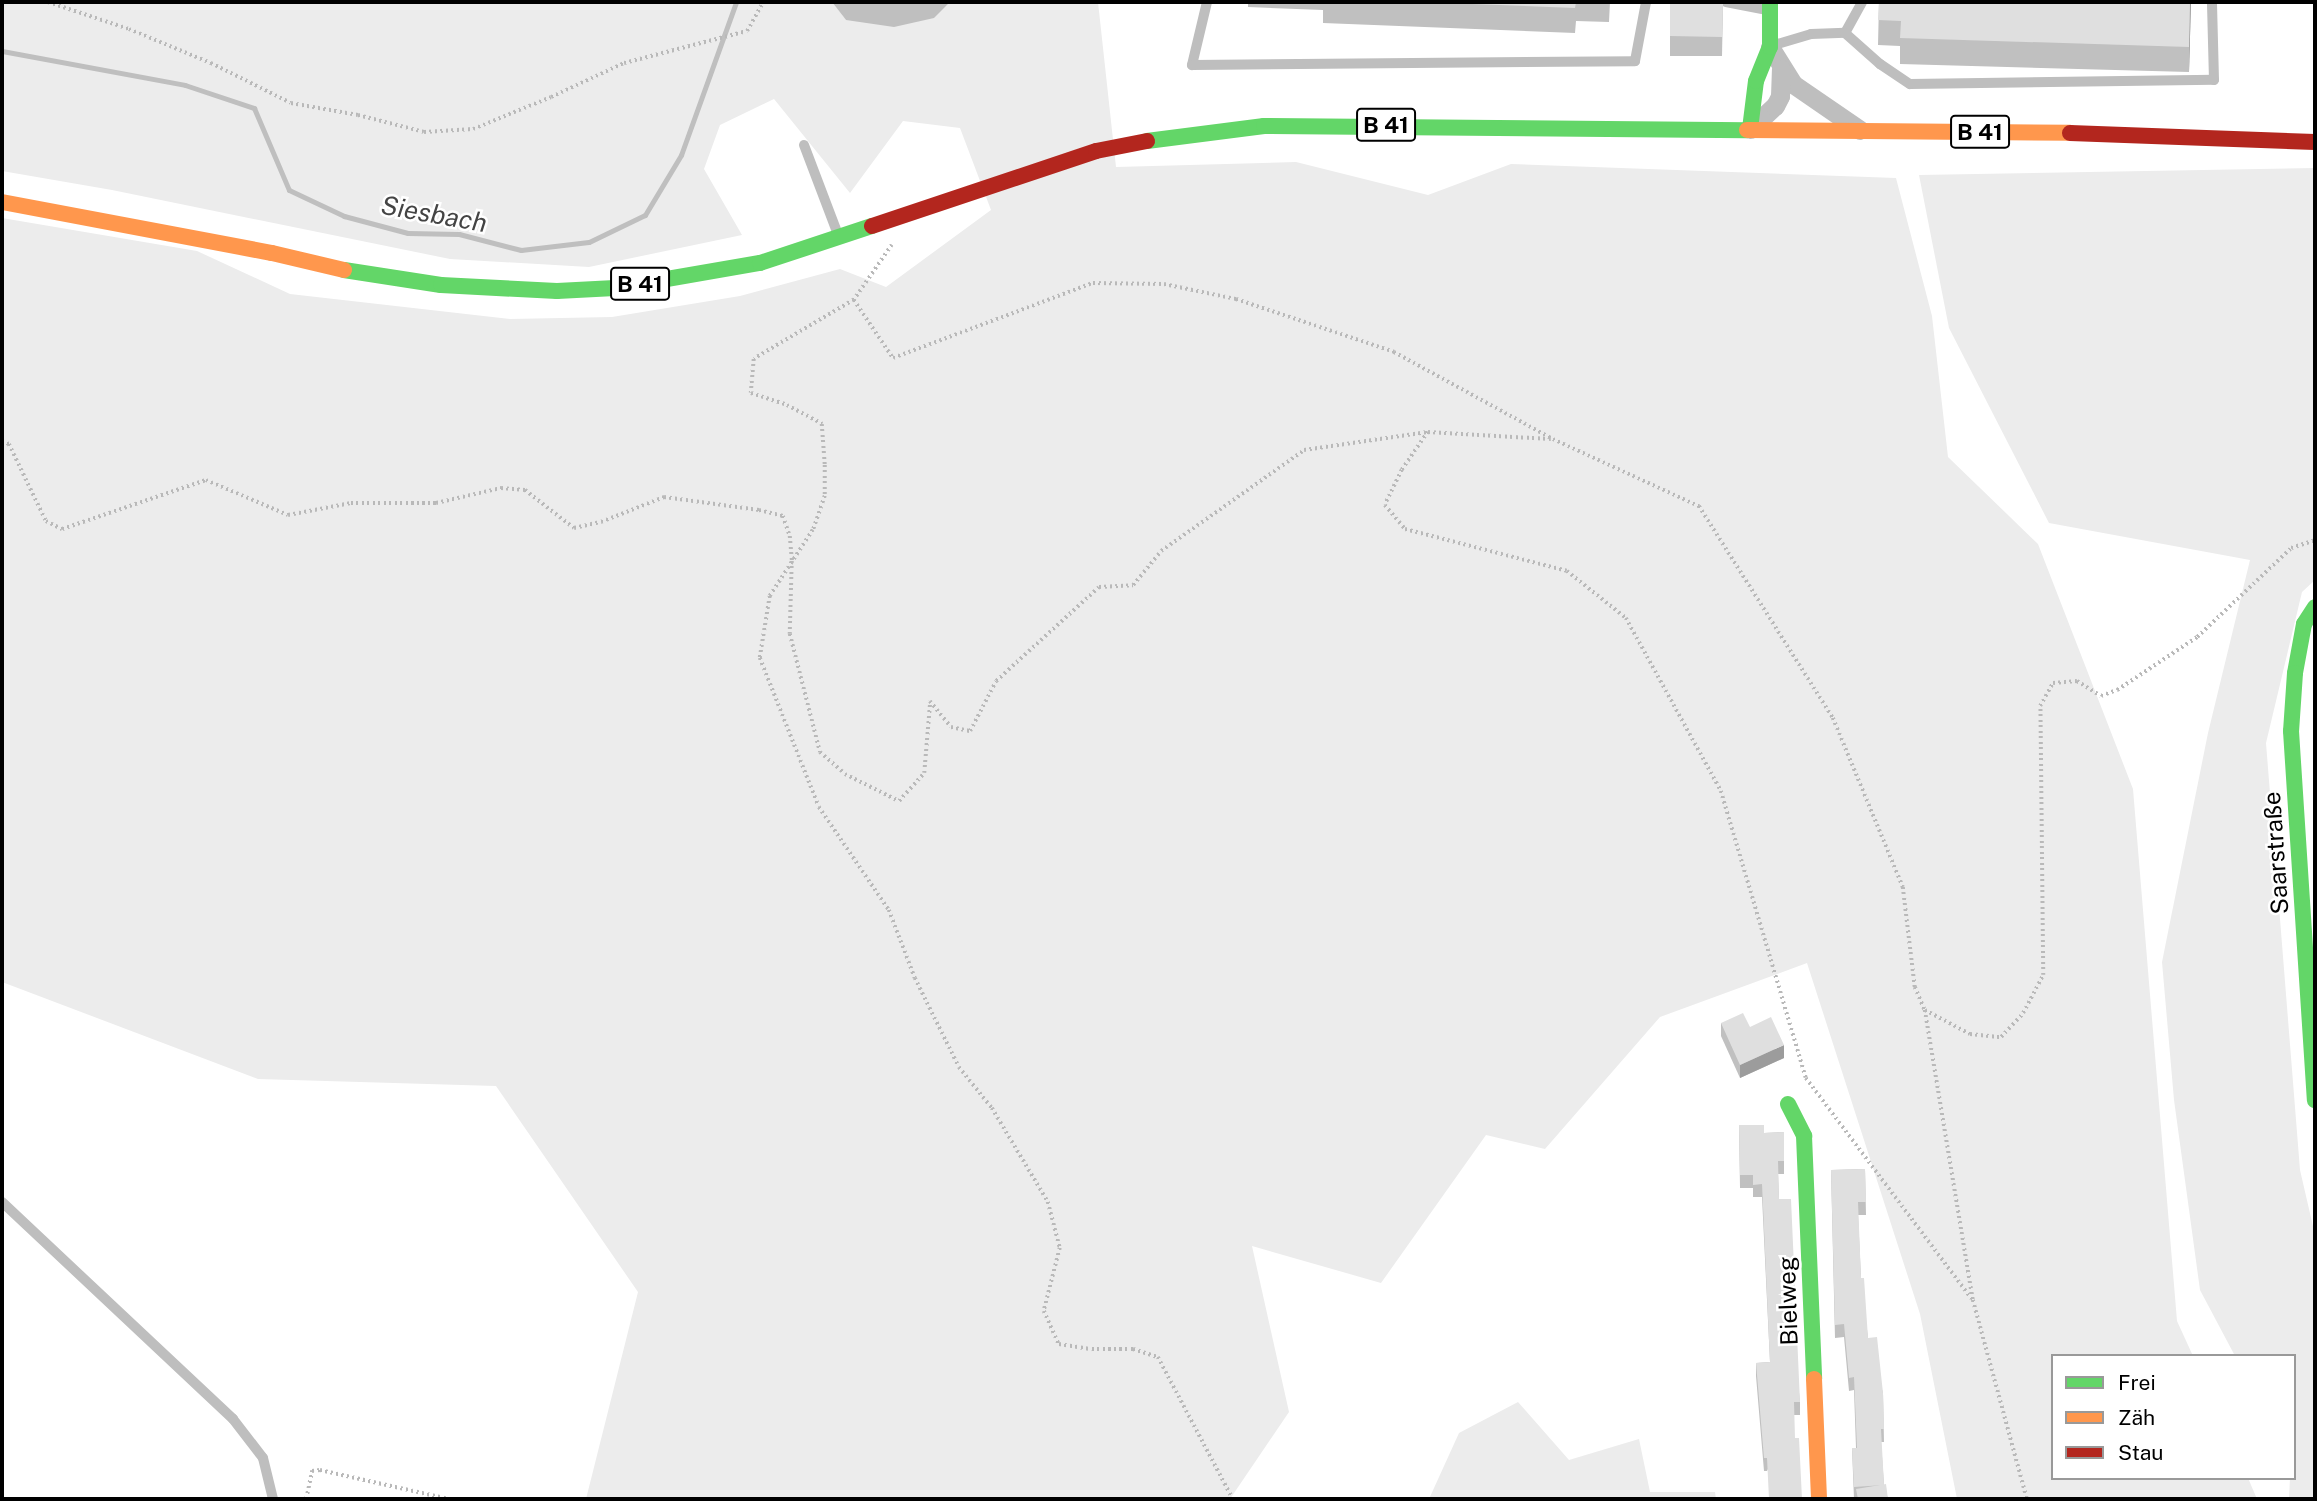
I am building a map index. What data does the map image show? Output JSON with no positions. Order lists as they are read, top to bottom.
{
  "streets": {
    "main road": ["B 41", "Saarstraße", "Bielweg"]
  },
  "water": ["Siesbach"],
  "legend": ["Frei", "Zäh", "Stau"]
}
